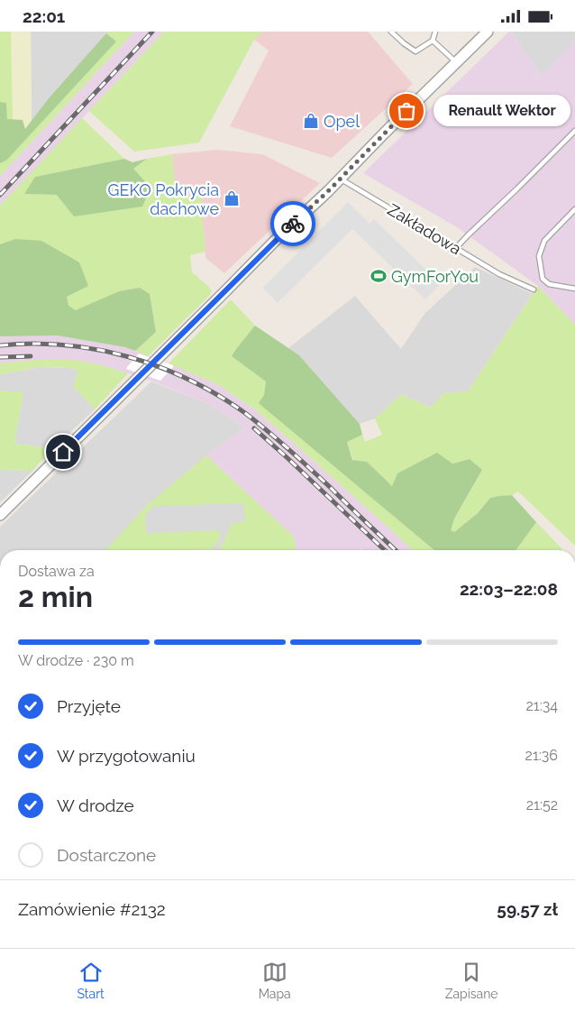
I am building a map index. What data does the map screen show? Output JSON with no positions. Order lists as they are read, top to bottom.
{
  "streets": {
    "lane": ["Zakładowa"]
  },
  "places": {
    "other": ["Renault Wektor"],
    "shop": ["Opel", "GEKO Pokrycia dachowe"],
    "sports": ["GymForYou"]
  },
  "page": {
    "status": "22:01",
    "bubble": "Renault Wektor",
    "heading": ["2 min", "Dostawa za", "22:03–22:08"],
    "panel": ["Zamówienie #2132", "59.57 zł"],
    "bar": "W drodze · 230 m",
    "list": [
      ["Przyjęte", "21:34"],
      ["W przygotowaniu", "21:36"],
      ["W drodze", "21:52"],
      "Dostarczone"
    ],
    "tabs": ["Start", "Mapa", "Zapisane"]
  }
}
